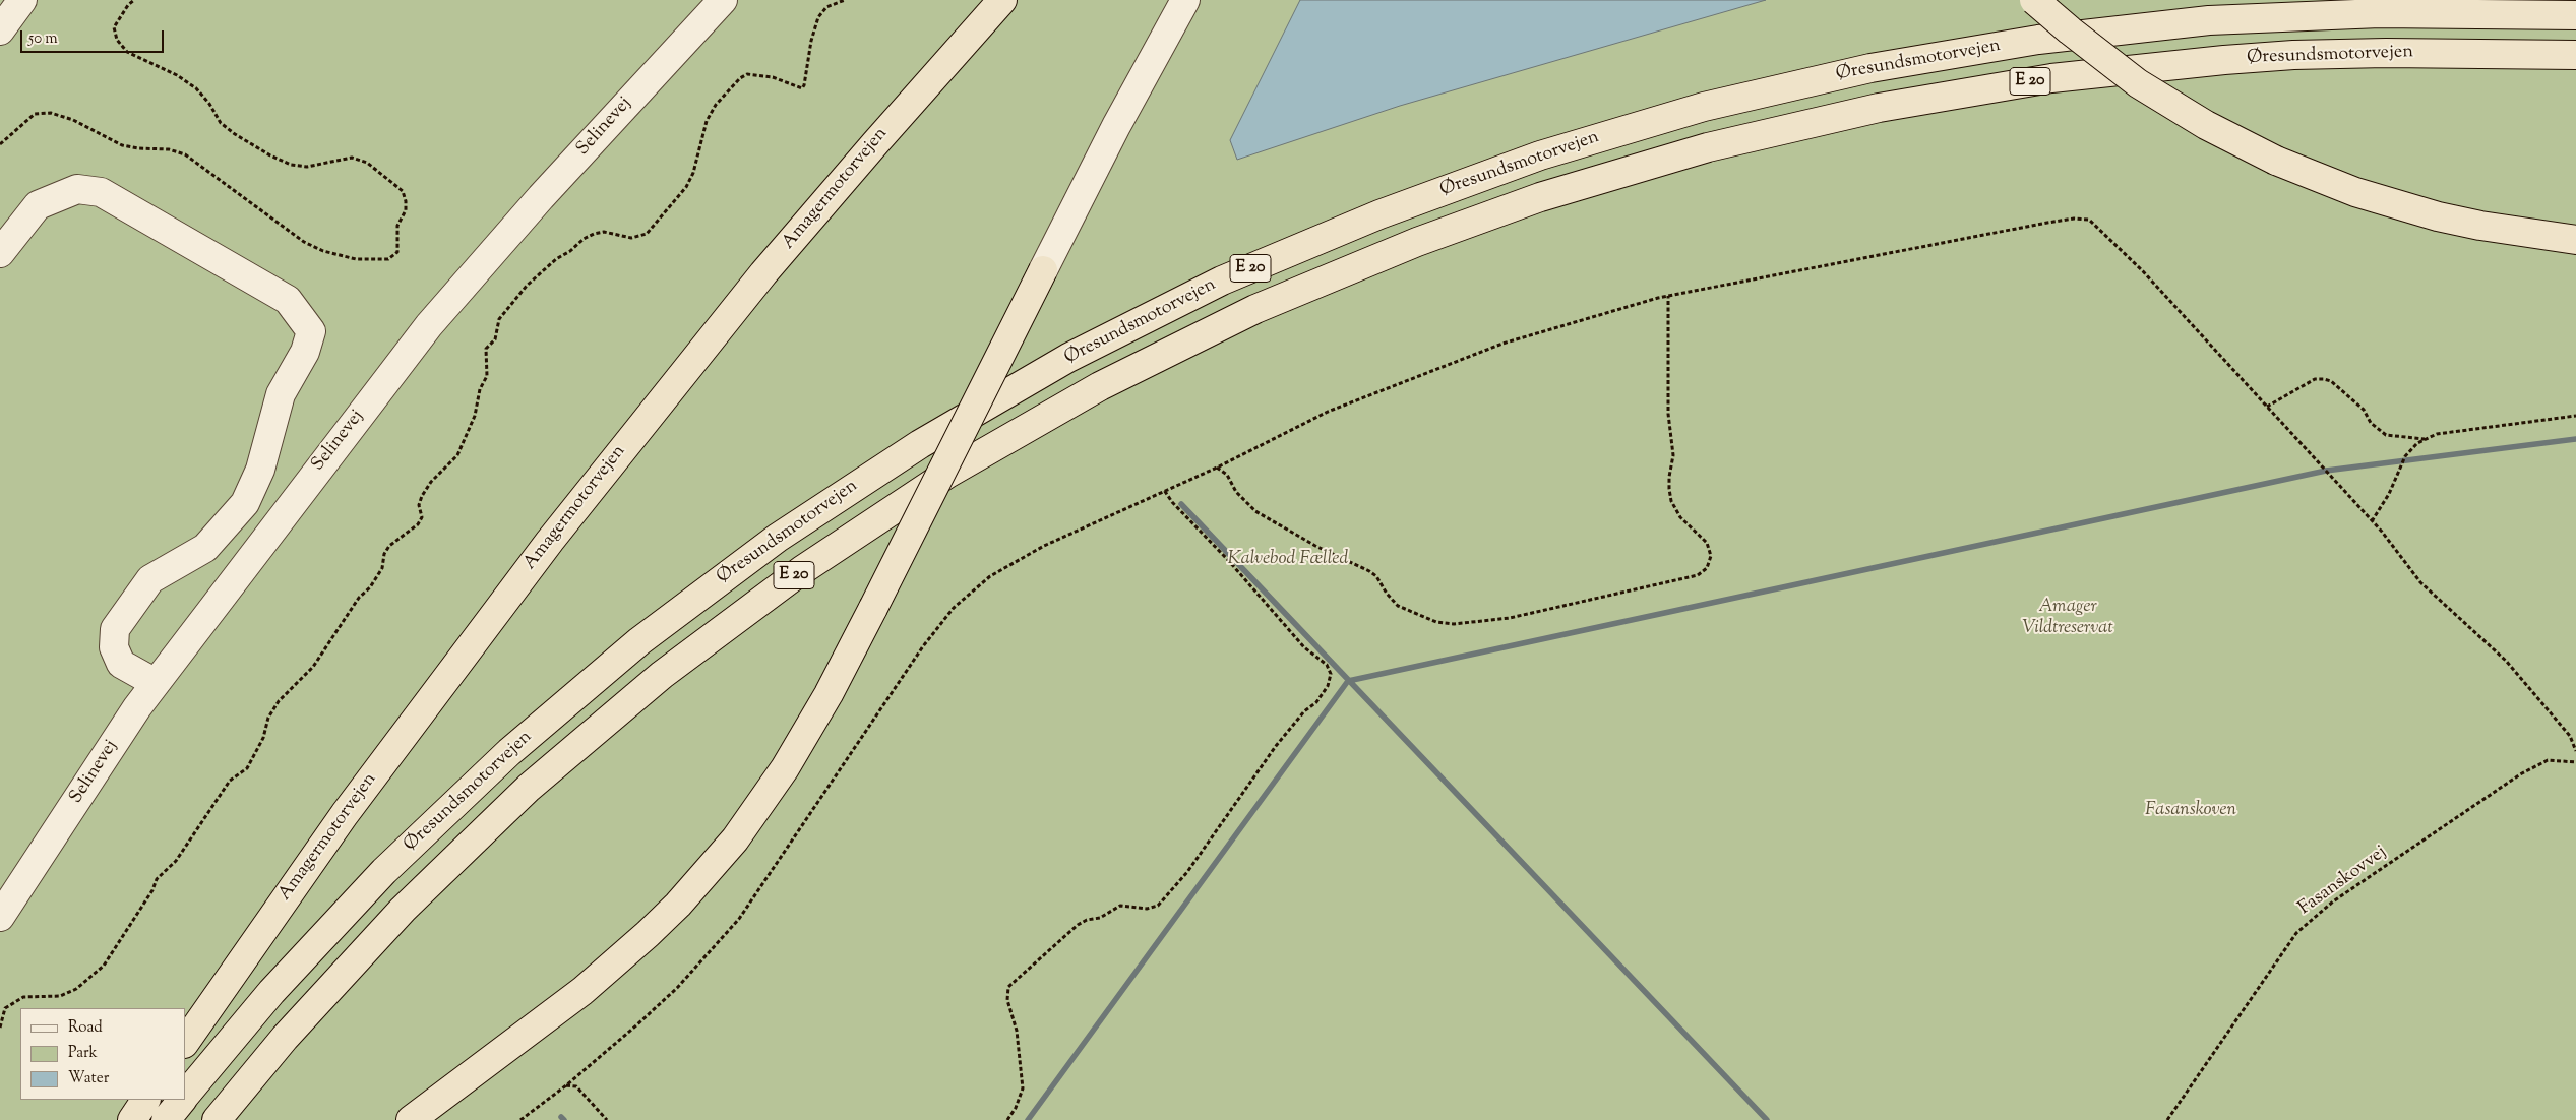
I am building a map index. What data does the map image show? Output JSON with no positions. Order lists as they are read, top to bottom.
{
  "streets": {
    "highway": ["Øresundsmotorvejen", "E 20", "Amagermotorvejen"],
    "street": ["Selinevej"],
    "path": ["Fasanskovvej"]
  },
  "parks": ["Kalvebod Fælled", "Amager Vildtreservat", "Fasanskoven"],
  "legend": ["Road", "Park", "Water"],
  "scale_bar": "50 m"
}
